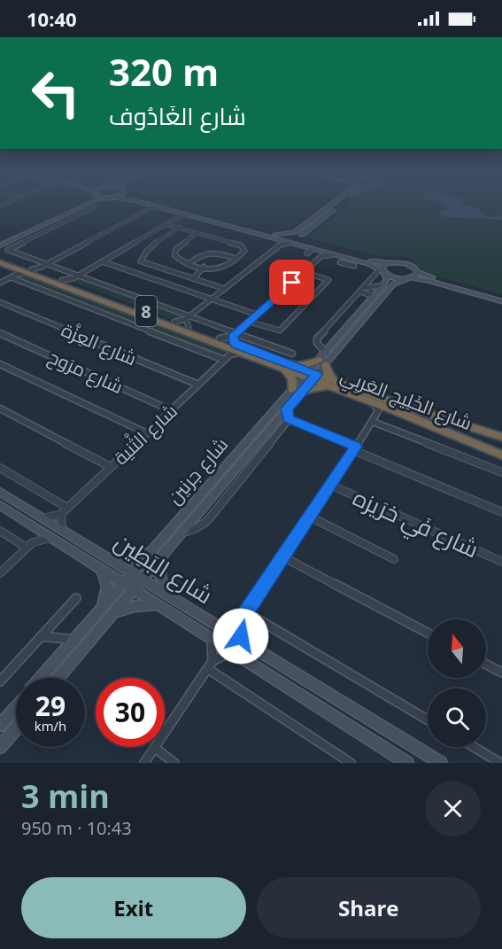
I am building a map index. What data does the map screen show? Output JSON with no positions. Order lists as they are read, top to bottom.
{
  "streets": {
    "highway": ["8", "شارع الخَلِيج العَربِي"],
    "main road": ["شارع جرنين", "شارع البَطِين"],
    "street": [
      "شارع العِزَّة",
      "شارع مرَوح",
      "شارع الثَّنية",
      "شارع فَي خرَيزه"
    ]
  },
  "crossings": [
    ["شارع العِزَّة", "شارع الثَّنية"],
    ["شارع مرَوح", "شارع الثَّنية"],
    ["شارع الخَلِيج العَربِي", "شارع الثَّنية"],
    ["شارع الخَلِيج العَربِي", "شارع جرنين"],
    ["شارع جرنين", "شارع البَطِين"]
  ],
  "north": "top",
  "page": {
    "status": "10:40",
    "turn": ["320 m", "شارع الغَادُوف"],
    "speed": "29 km/h",
    "limit": "30",
    "heading": ["3 min", "950 m · 10:43"],
    "buttons": ["Exit", "Share"]
  }
}
